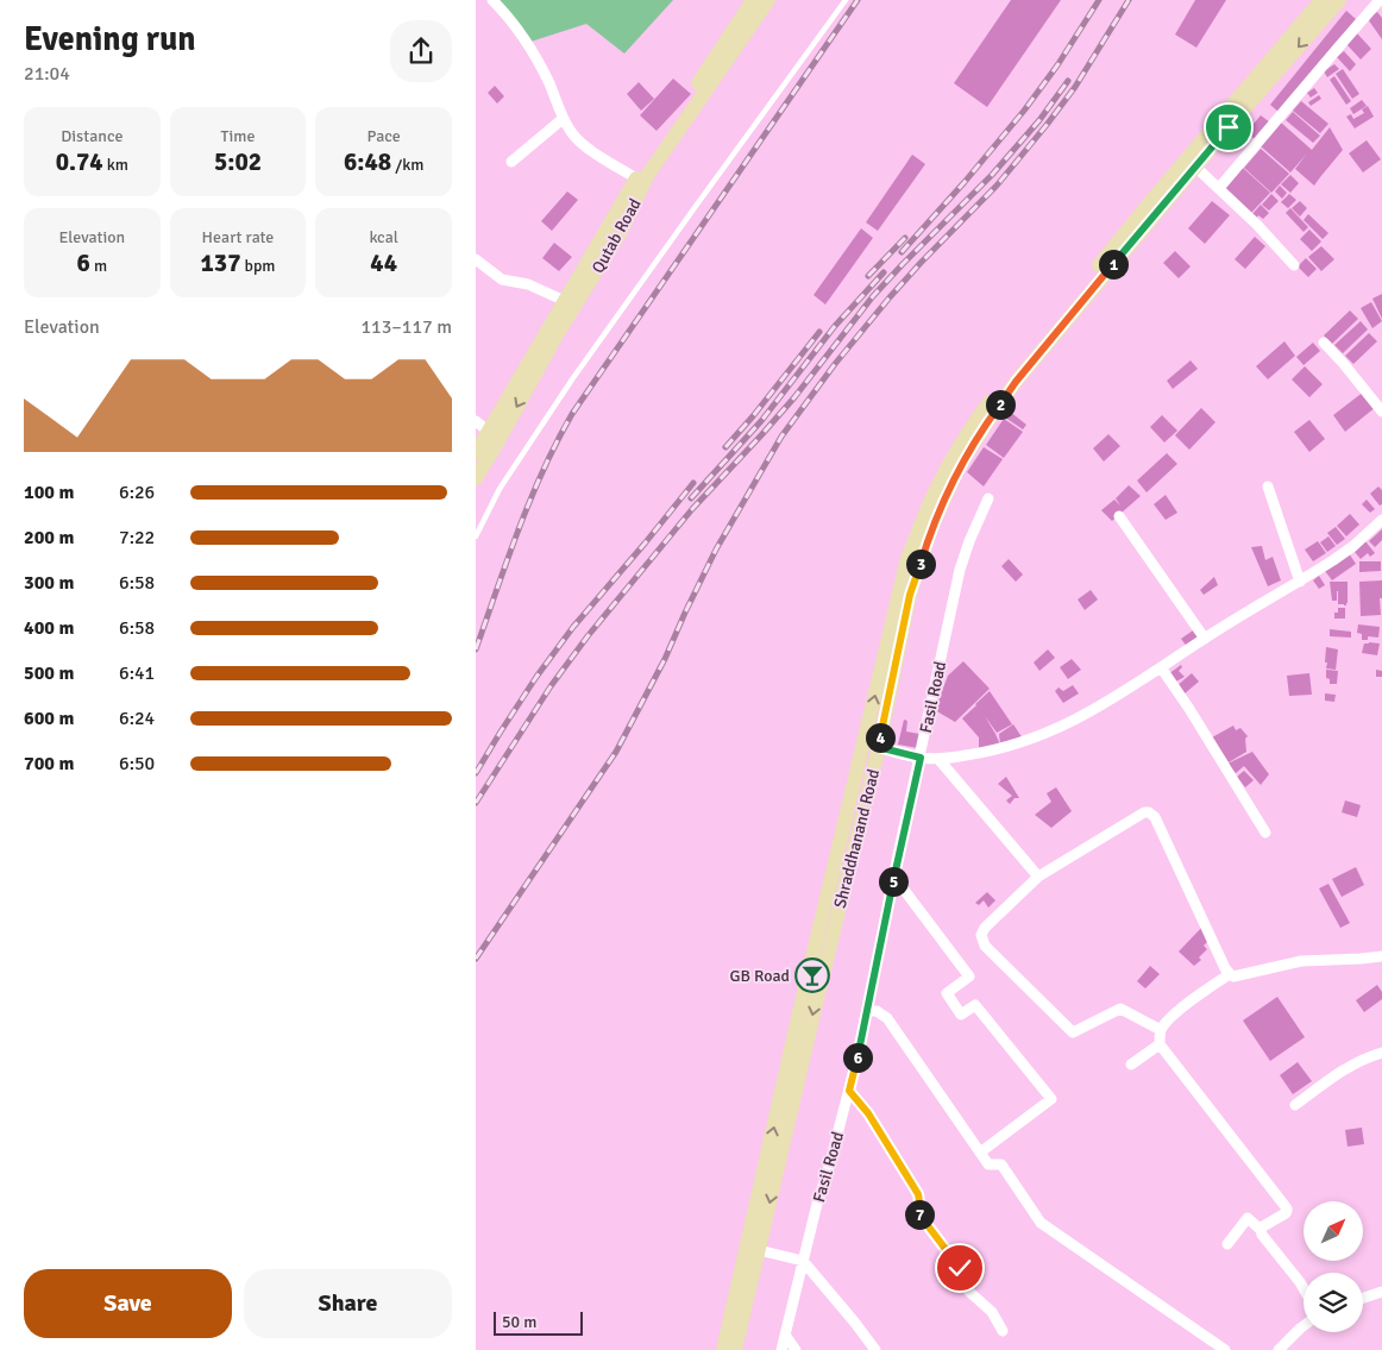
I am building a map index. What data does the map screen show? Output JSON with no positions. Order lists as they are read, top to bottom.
{
  "streets": {
    "street": ["Qutab Road", "Fasil Road", "Shraddhanand Road"]
  },
  "places": {
    "bar": ["GB Road"]
  },
  "scale_bar": "50 m",
  "north": "top right",
  "page": {
    "heading": ["Evening run", "21:04"],
    "stats": [
      ["Distance", "0.74 km"],
      ["Time", "5:02"],
      ["Pace", "6:48 /km"],
      ["Elevation", "6 m"],
      ["Heart rate", "137 bpm"],
      ["kcal", "44"]
    ],
    "pins": [
      "1",
      "2",
      "3",
      "4",
      "5",
      "6",
      "7"
    ],
    "chart": ["Elevation", "113–117 m"],
    "list": [
      {
        "name": "100 m",
        "note": "6:26"
      },
      {
        "name": "200 m",
        "note": "7:22"
      },
      {
        "name": "300 m",
        "note": "6:58"
      },
      {
        "name": "400 m",
        "note": "6:58"
      },
      {
        "name": "500 m",
        "note": "6:41"
      },
      {
        "name": "600 m",
        "note": "6:24"
      },
      {
        "name": "700 m",
        "note": "6:50"
      }
    ],
    "buttons": ["Save", "Share"],
    "scale": "50 m"
  }
}
